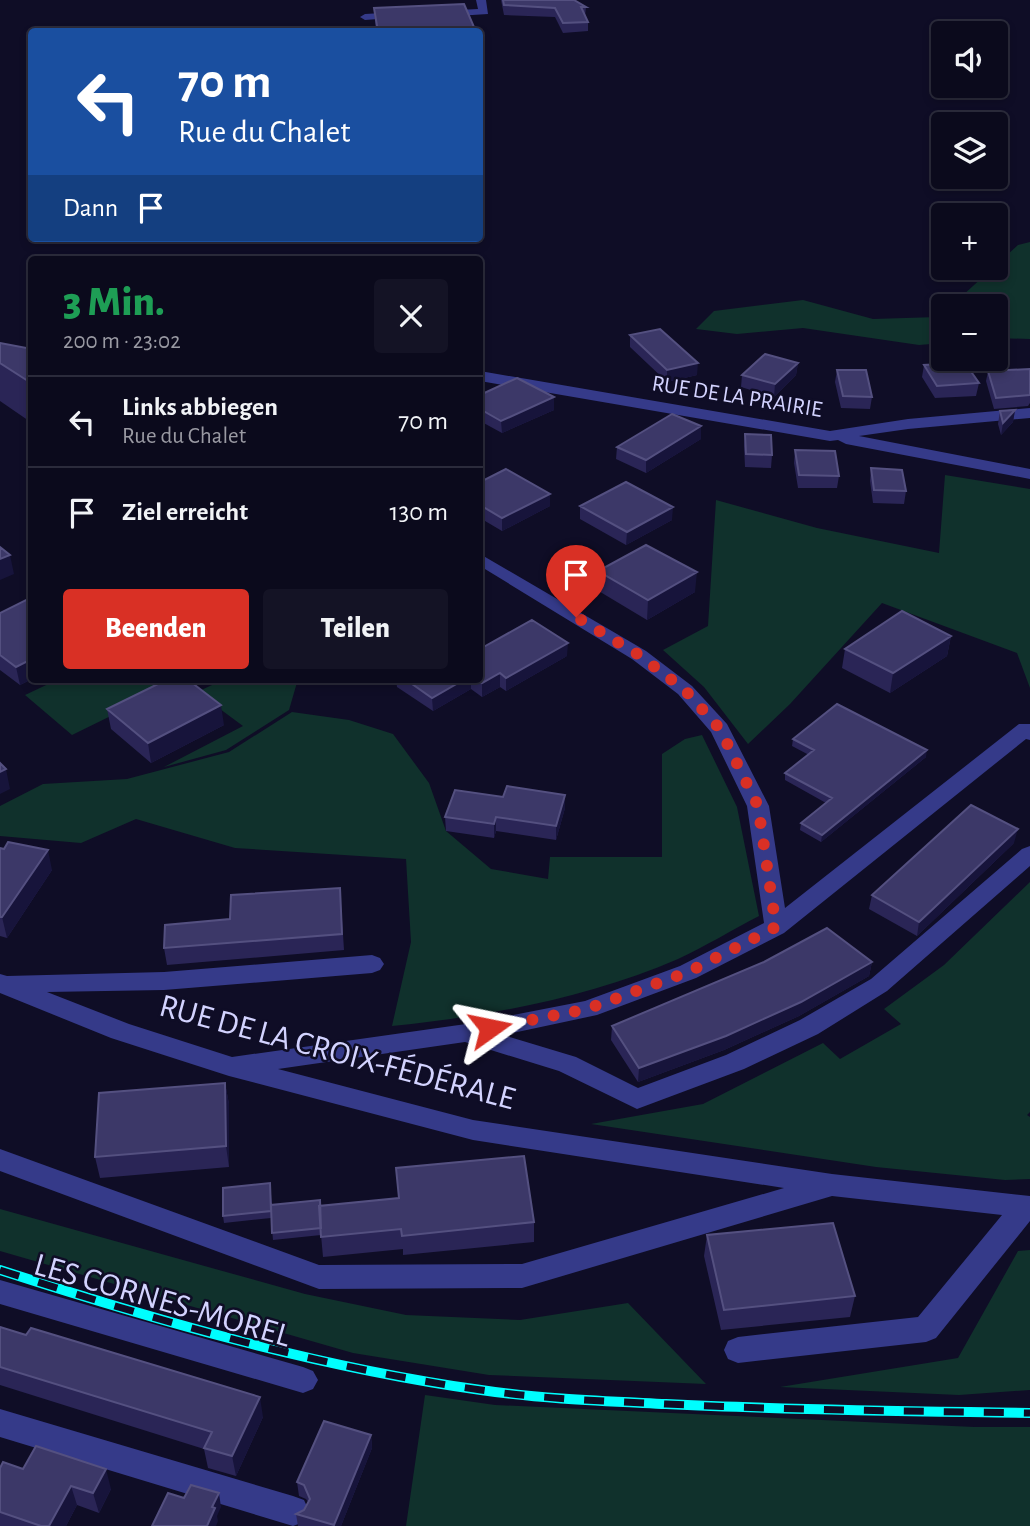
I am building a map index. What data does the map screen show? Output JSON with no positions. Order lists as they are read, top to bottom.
{
  "streets": {
    "street": ["RUE DE LA PRAIRIE", "RUE DE LA CROIX-FÉDÉRALE", "LES CORNES-MOREL"]
  },
  "page": {
    "map_buttons": ["+", "−"],
    "turn": ["70 m", "Rue du Chalet"],
    "then": "Dann",
    "heading": ["3 Min.", "200 m · 23:02"],
    "list": [
      {
        "name": "Links abbiegen",
        "note": "Rue du Chalet",
        "value": "70 m"
      },
      {
        "name": "Ziel erreicht",
        "value": "130 m"
      }
    ],
    "buttons": ["Beenden", "Teilen"]
  }
}
